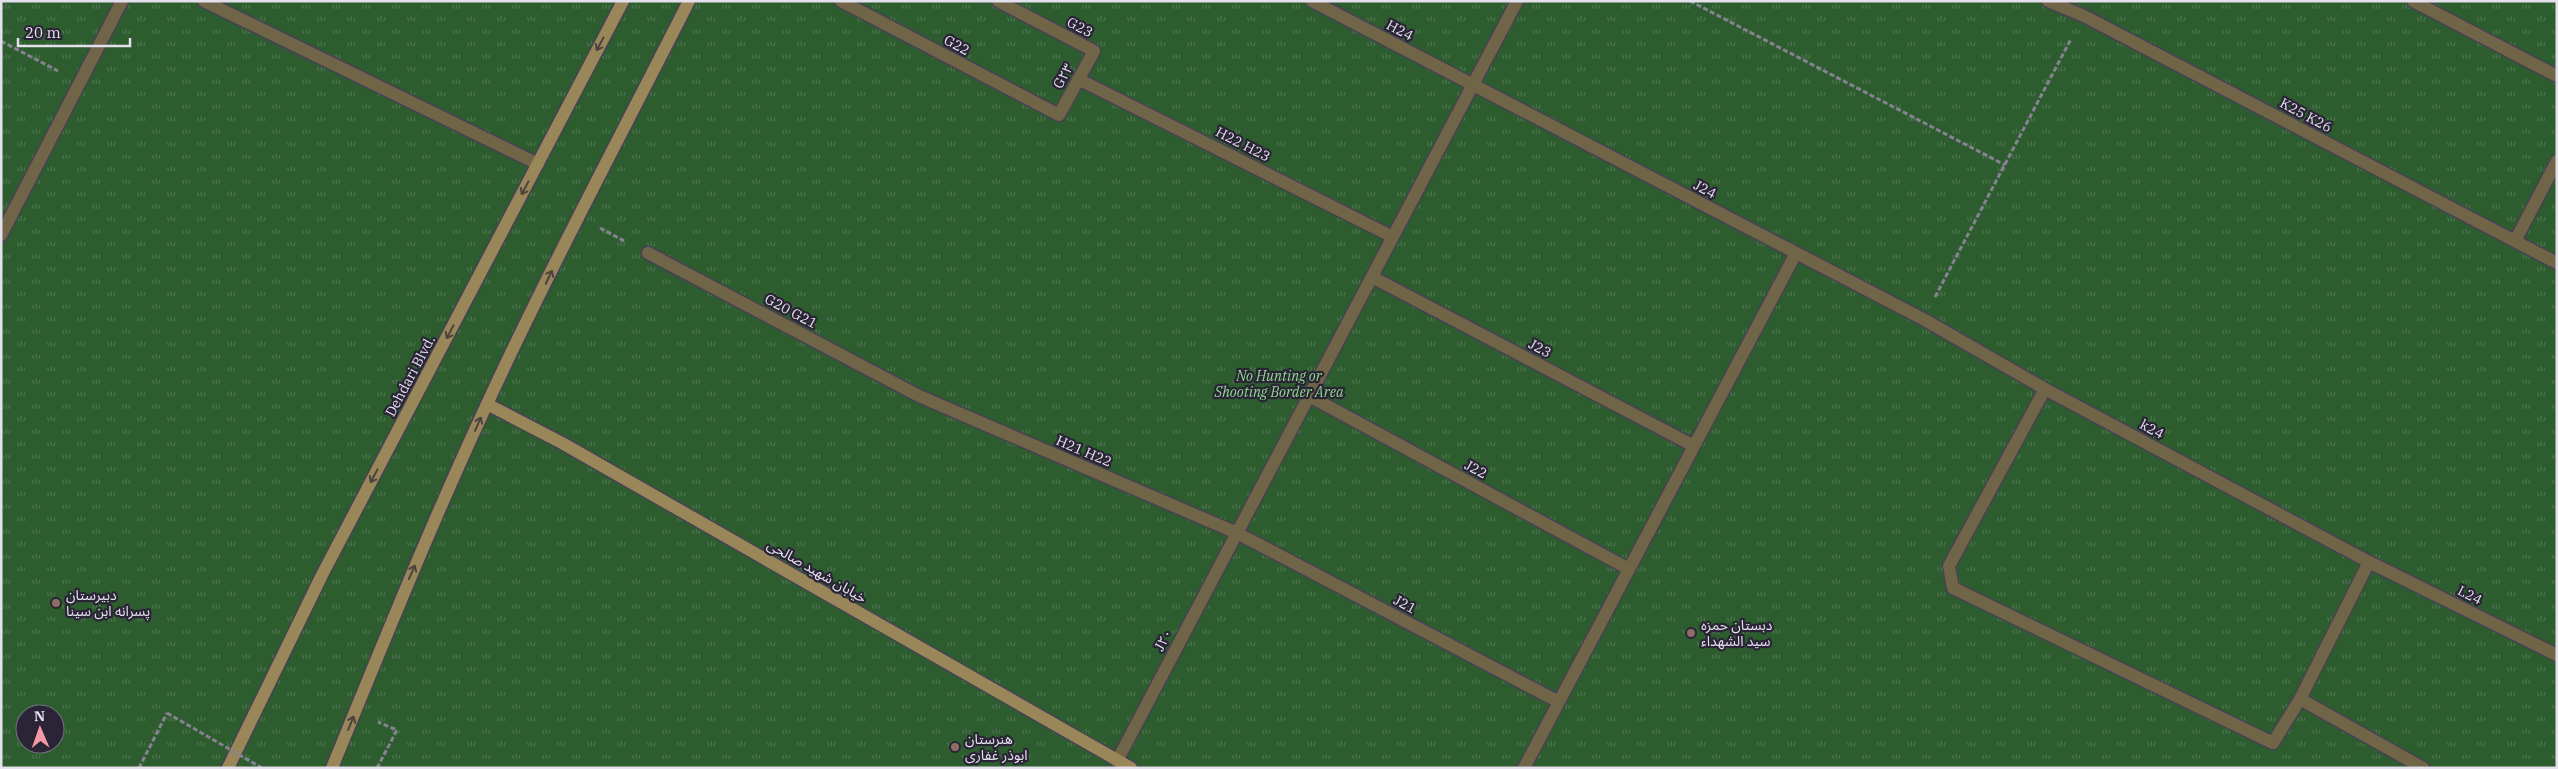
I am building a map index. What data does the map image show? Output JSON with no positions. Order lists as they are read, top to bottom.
{
  "streets": {
    "main road": ["Dehdari Blvd.", "خیابان شهید صالحی"],
    "street": [
      "G23",
      "H24",
      "G22",
      "G۲۳",
      "K25 K26",
      "H22 H23",
      "J24",
      "G20 G21",
      "J23",
      "k24",
      "H21 H22",
      "J22",
      "L24",
      "J21",
      "J۲۰"
    ]
  },
  "crossings": [
    ["G23", "G۲۳"],
    ["H24", "J24"],
    ["H24", "J۲۰"],
    ["G22", "G۲۳"],
    ["G۲۳", "H22 H23"],
    ["H22 H23", "J۲۰"],
    ["J24", "k24"],
    ["J24", "J۲۰"],
    ["G20 G21", "H21 H22"],
    ["J23", "J۲۰"],
    ["k24", "L24"],
    ["H21 H22", "J21"],
    ["H21 H22", "J۲۰"],
    ["J22", "J۲۰"],
    ["خیابان شهید صالحی", "J۲۰"],
    ["J21", "J۲۰"]
  ],
  "parks": ["No Hunting or Shooting Border Area"],
  "places": ["دبیرستان پسرانه ابن سینا", "دبستان حمزه سید الشهداء", "هنرستان ابوذر غفاری"],
  "scale_bar": "20 m",
  "north": "top"
}
